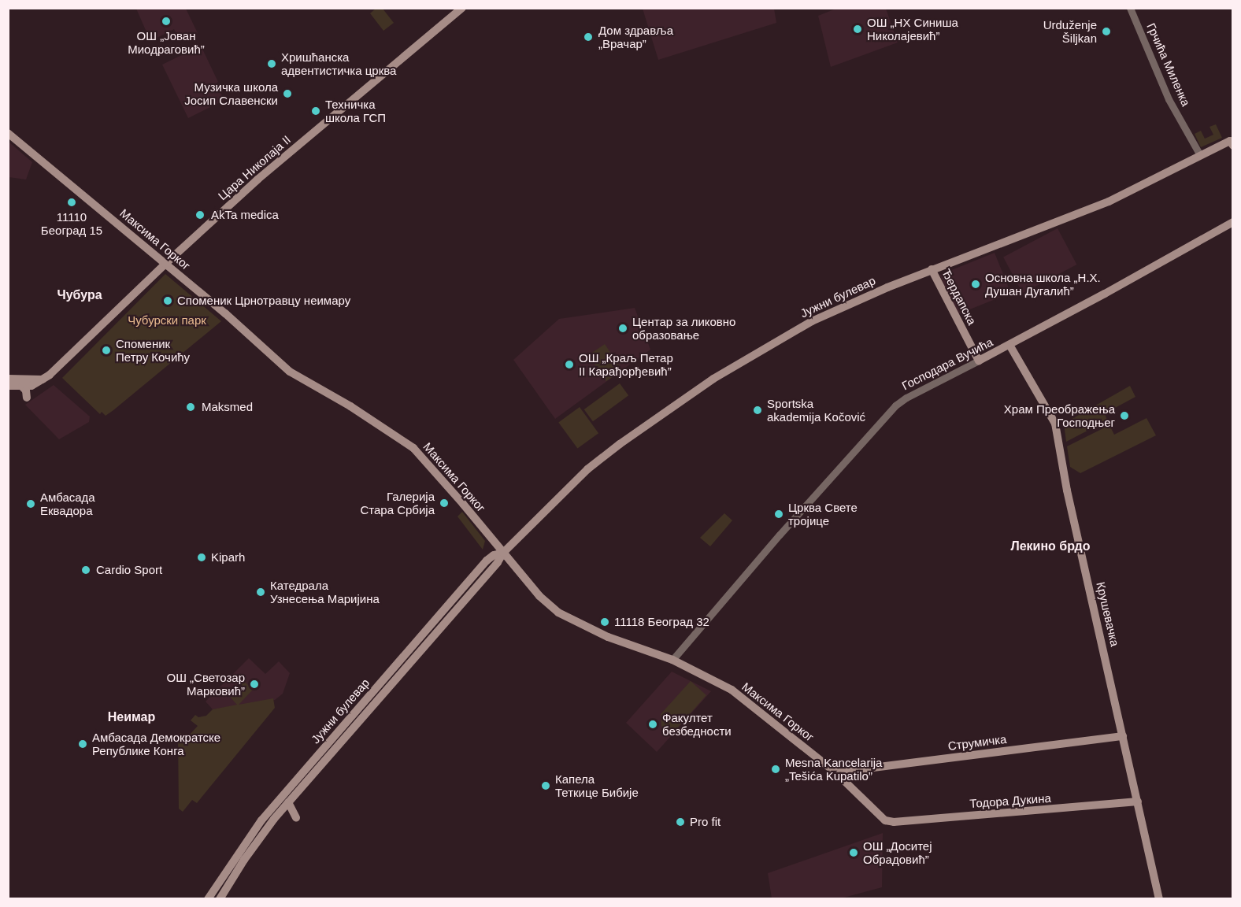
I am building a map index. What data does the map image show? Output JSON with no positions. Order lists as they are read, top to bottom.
{
  "streets": {
    "main road": [
      "Цара Николаја II",
      "Максима Горког",
      "Јужни булевар",
      "Ђердапска",
      "Господара Вучића",
      "Крушевачка",
      "Струмичка",
      "Тодора Дукина"
    ],
    "street": ["Грчића Миленка"]
  },
  "crossings": [
    ["Грчића Миленка", "Јужни булевар"],
    ["Цара Николаја II", "Максима Горког"],
    ["Максима Горког", "Јужни булевар"],
    ["Максима Горког", "Господара Вучића"],
    ["Максима Горког", "Струмичка"],
    ["Максима Горког", "Тодора Дукина"],
    ["Јужни булевар", "Ђердапска"],
    ["Ђердапска", "Господара Вучића"],
    ["Господара Вучића", "Крушевачка"],
    ["Крушевачка", "Струмичка"],
    ["Крушевачка", "Тодора Дукина"]
  ],
  "districts": ["Чубура", "Лекино брдо", "Неимар"],
  "parks": ["Чубурски парк"],
  "places": [
    "ОШ „Јован Миодраговић”",
    "ОШ „НХ Синиша Николајевић”",
    "Urduženje Šiljkan",
    "Дом здравља „Врачар”",
    "Хришћанска адвентистичка црква",
    "Музичка школа Јосип Славенски",
    "Техничка школа ГСП",
    "11110 Београд 15",
    "AkTa medica",
    "Основна школа „Н.Х. Душан Дугалић”",
    "Споменик Црнотравцу неимару",
    "Центар за ликовно образовање",
    "Споменик Петру Кочићу",
    "ОШ „Краљ Петар II Карађорђевић”",
    "Maksmed",
    "Sportska akademija Kočović",
    "Храм Преображења Господњег",
    "Галерија Стара Србија",
    "Амбасада Еквадора",
    "Црква Свете тројице",
    "Kiparh",
    "Cardio Sport",
    "Катедрала Узнесења Маријина",
    "11118 Београд 32",
    "ОШ „Светозар Марковић”",
    "Факултет безбедности",
    "Амбасада Демократске Републике Конга",
    "Mesna Kancelarija „Tešića Kupatilo”",
    "Капела Теткице Бибије",
    "Pro fit",
    "ОШ „Доситеј Обрадовић”"
  ]
}
